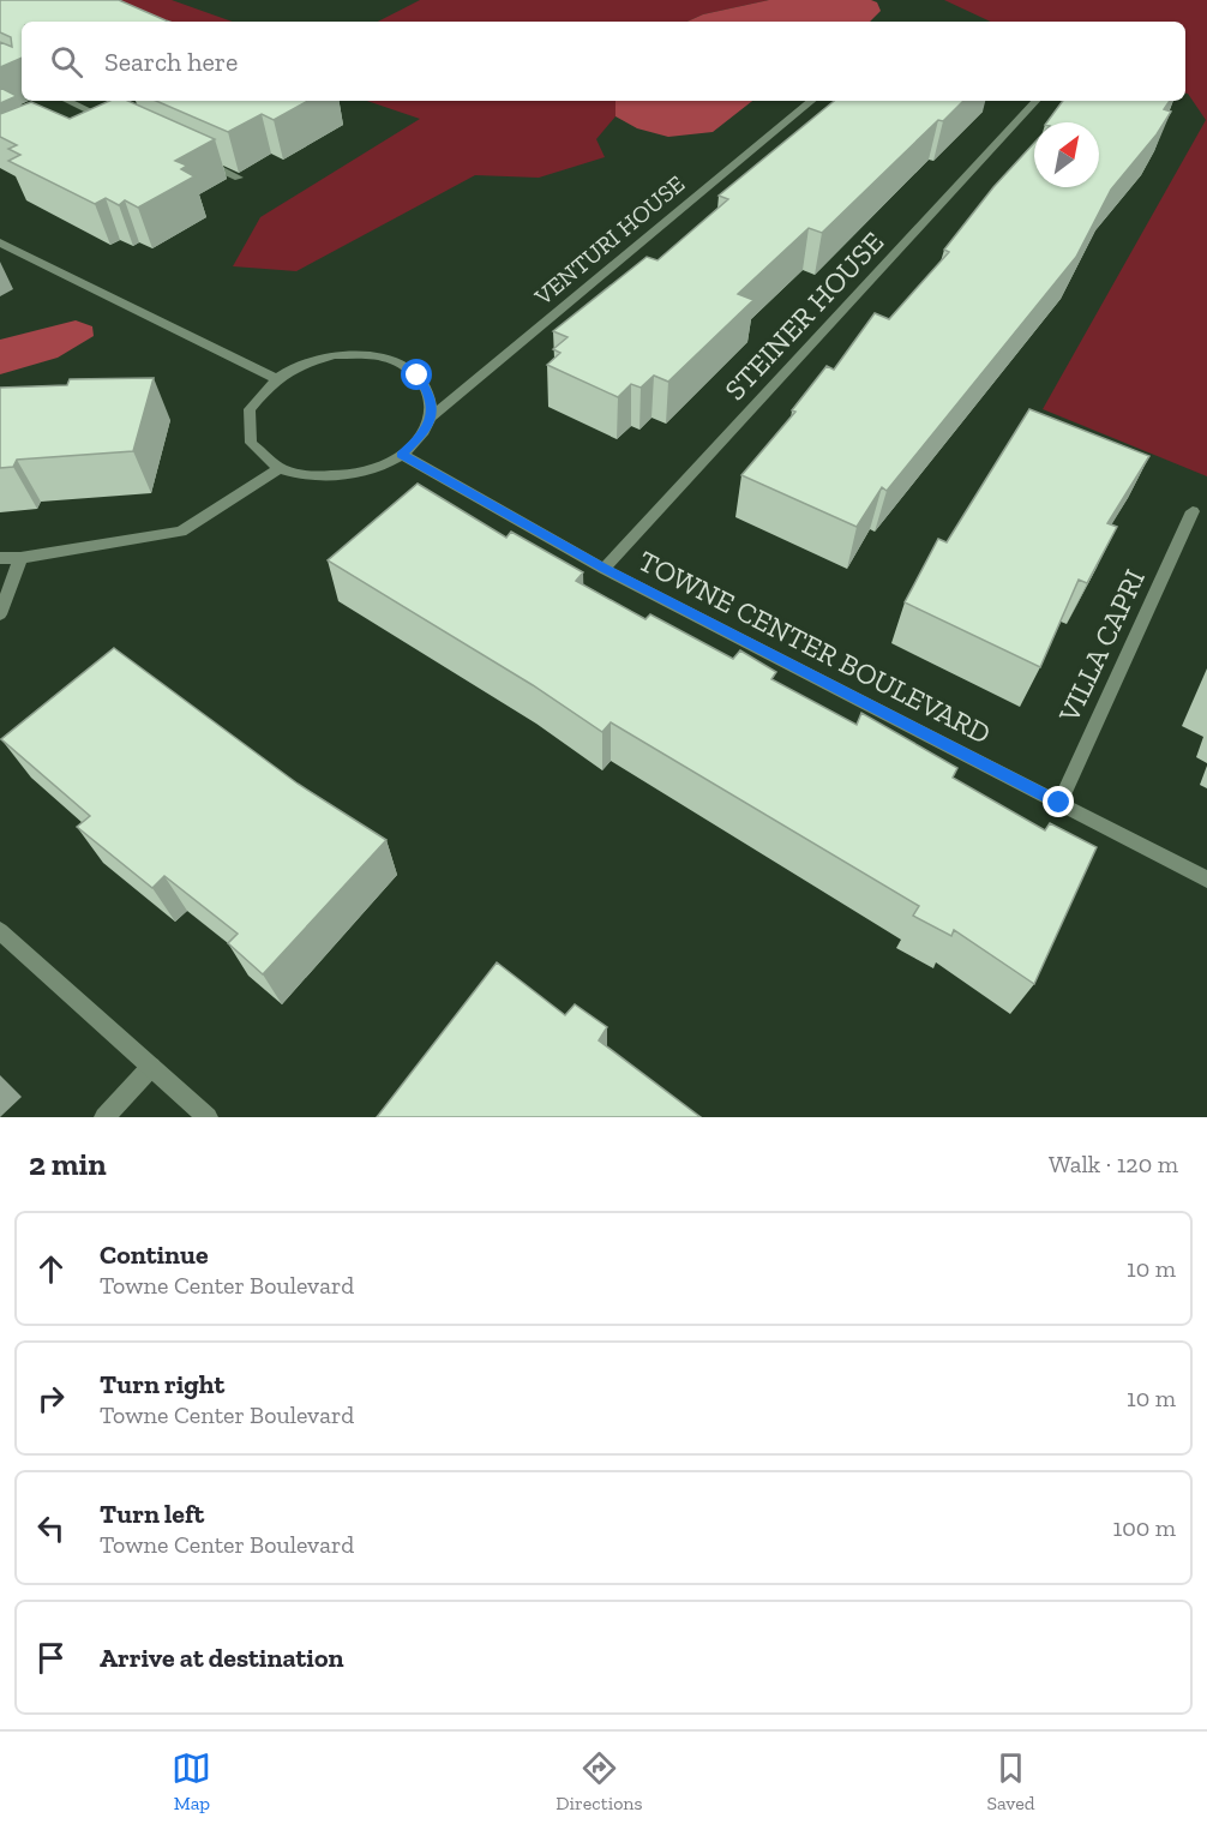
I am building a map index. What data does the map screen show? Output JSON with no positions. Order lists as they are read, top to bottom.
{
  "streets": {
    "street": [
      "VENTURI HOUSE",
      "STEINER HOUSE",
      "VILLA CAPRI",
      "TOWNE CENTER BOULEVARD"
    ]
  },
  "crossings": [
    ["VENTURI HOUSE", "TOWNE CENTER BOULEVARD"],
    ["STEINER HOUSE", "TOWNE CENTER BOULEVARD"],
    ["VILLA CAPRI", "TOWNE CENTER BOULEVARD"]
  ],
  "north": "top right",
  "page": {
    "search": "Search here",
    "heading": ["2 min", "Walk · 120 m"],
    "list": [
      ["Continue", "Towne Center Boulevard", "10 m"],
      ["Turn right", "Towne Center Boulevard", "10 m"],
      ["Turn left", "Towne Center Boulevard", "100 m"],
      "Arrive at destination"
    ],
    "nav": ["Map", "Directions", "Saved"]
  }
}
